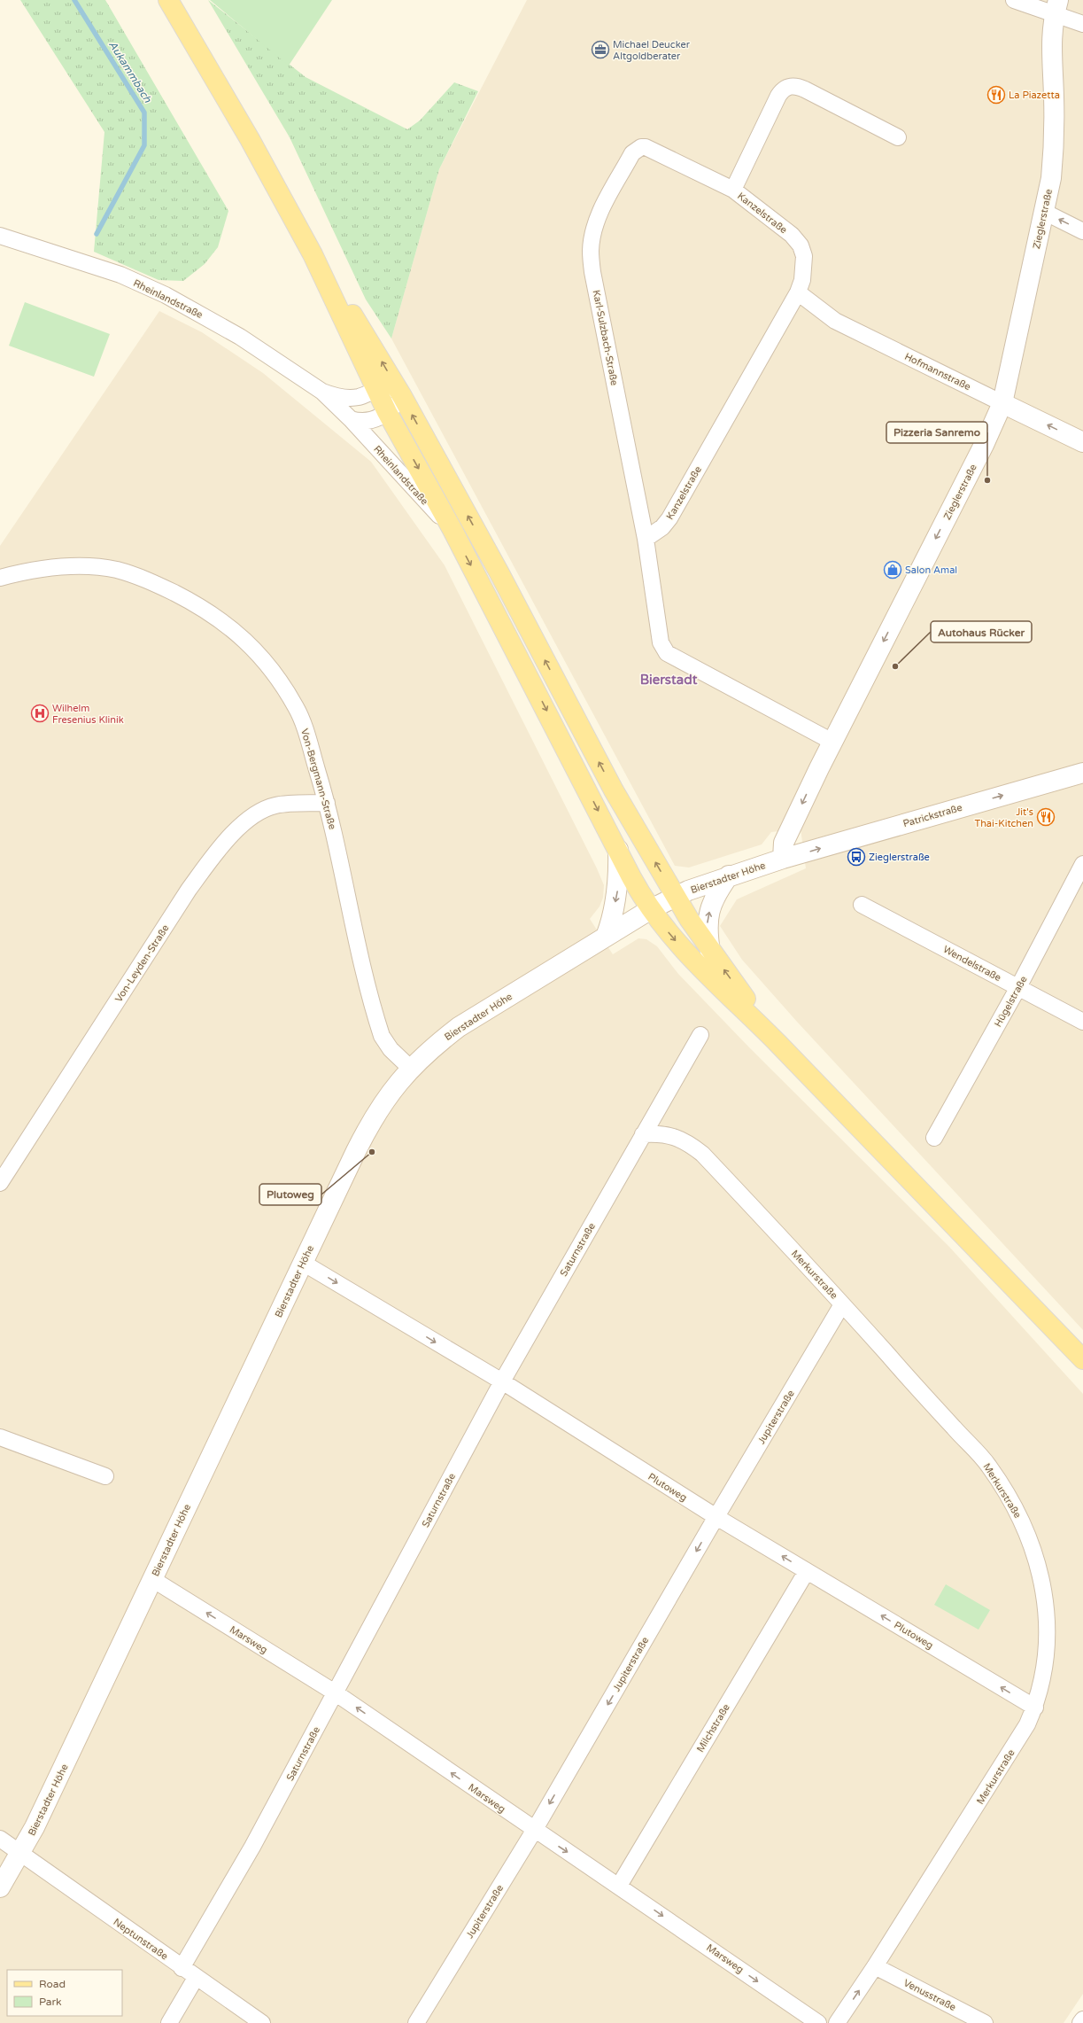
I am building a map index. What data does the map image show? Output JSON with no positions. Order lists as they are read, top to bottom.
{
  "streets": {
    "main road": [
      "Zieglerstraße",
      "Hofmannstraße",
      "Patrickstraße",
      "Bierstadter Höhe"
    ],
    "street": [
      "Kanzelstraße",
      "Rheinlandstraße",
      "Karl-Sulzbach-Straße",
      "Von-Bergmann-Straße",
      "Von-Leyden-Straße",
      "Wendelstraße",
      "Hügelstraße",
      "Saturnstraße",
      "Merkurstraße",
      "Jupiterstraße",
      "Plutoweg",
      "Marsweg",
      "Milchstraße",
      "Neptunstraße",
      "Venusstraße"
    ]
  },
  "crossings": [
    ["Kanzelstraße", "Karl-Sulzbach-Straße"],
    ["Kanzelstraße", "Hofmannstraße"],
    ["Zieglerstraße", "Hofmannstraße"],
    ["Zieglerstraße", "Patrickstraße"],
    ["Zieglerstraße", "Bierstadter Höhe"],
    ["Von-Bergmann-Straße", "Bierstadter Höhe"],
    ["Von-Bergmann-Straße", "Von-Leyden-Straße"],
    ["Patrickstraße", "Bierstadter Höhe"],
    ["Bierstadter Höhe", "Plutoweg"],
    ["Bierstadter Höhe", "Marsweg"],
    ["Bierstadter Höhe", "Neptunstraße"],
    ["Wendelstraße", "Hügelstraße"],
    ["Saturnstraße", "Merkurstraße"],
    ["Saturnstraße", "Plutoweg"],
    ["Saturnstraße", "Marsweg"],
    ["Saturnstraße", "Neptunstraße"],
    ["Merkurstraße", "Jupiterstraße"],
    ["Merkurstraße", "Plutoweg"],
    ["Merkurstraße", "Venusstraße"],
    ["Jupiterstraße", "Plutoweg"],
    ["Jupiterstraße", "Marsweg"],
    ["Plutoweg", "Milchstraße"],
    ["Marsweg", "Milchstraße"]
  ],
  "one_way": ["Zieglerstraße", "Patrickstraße", "Jupiterstraße"],
  "districts": ["Bierstadt"],
  "water": ["Aukammbach"],
  "places": {
    "office": ["Michael Deucker Altgoldberater"],
    "restaurant": ["La Piazetta", "Jit's Thai-Kitchen"],
    "other": ["Pizzeria Sanremo", "Autohaus Rücker", "Plutoweg"],
    "shop": ["Salon Amal"],
    "hospital": ["Wilhelm Fresenius Klinik"],
    "bus stop": ["Zieglerstraße"]
  },
  "legend": ["Road", "Park"]
}
